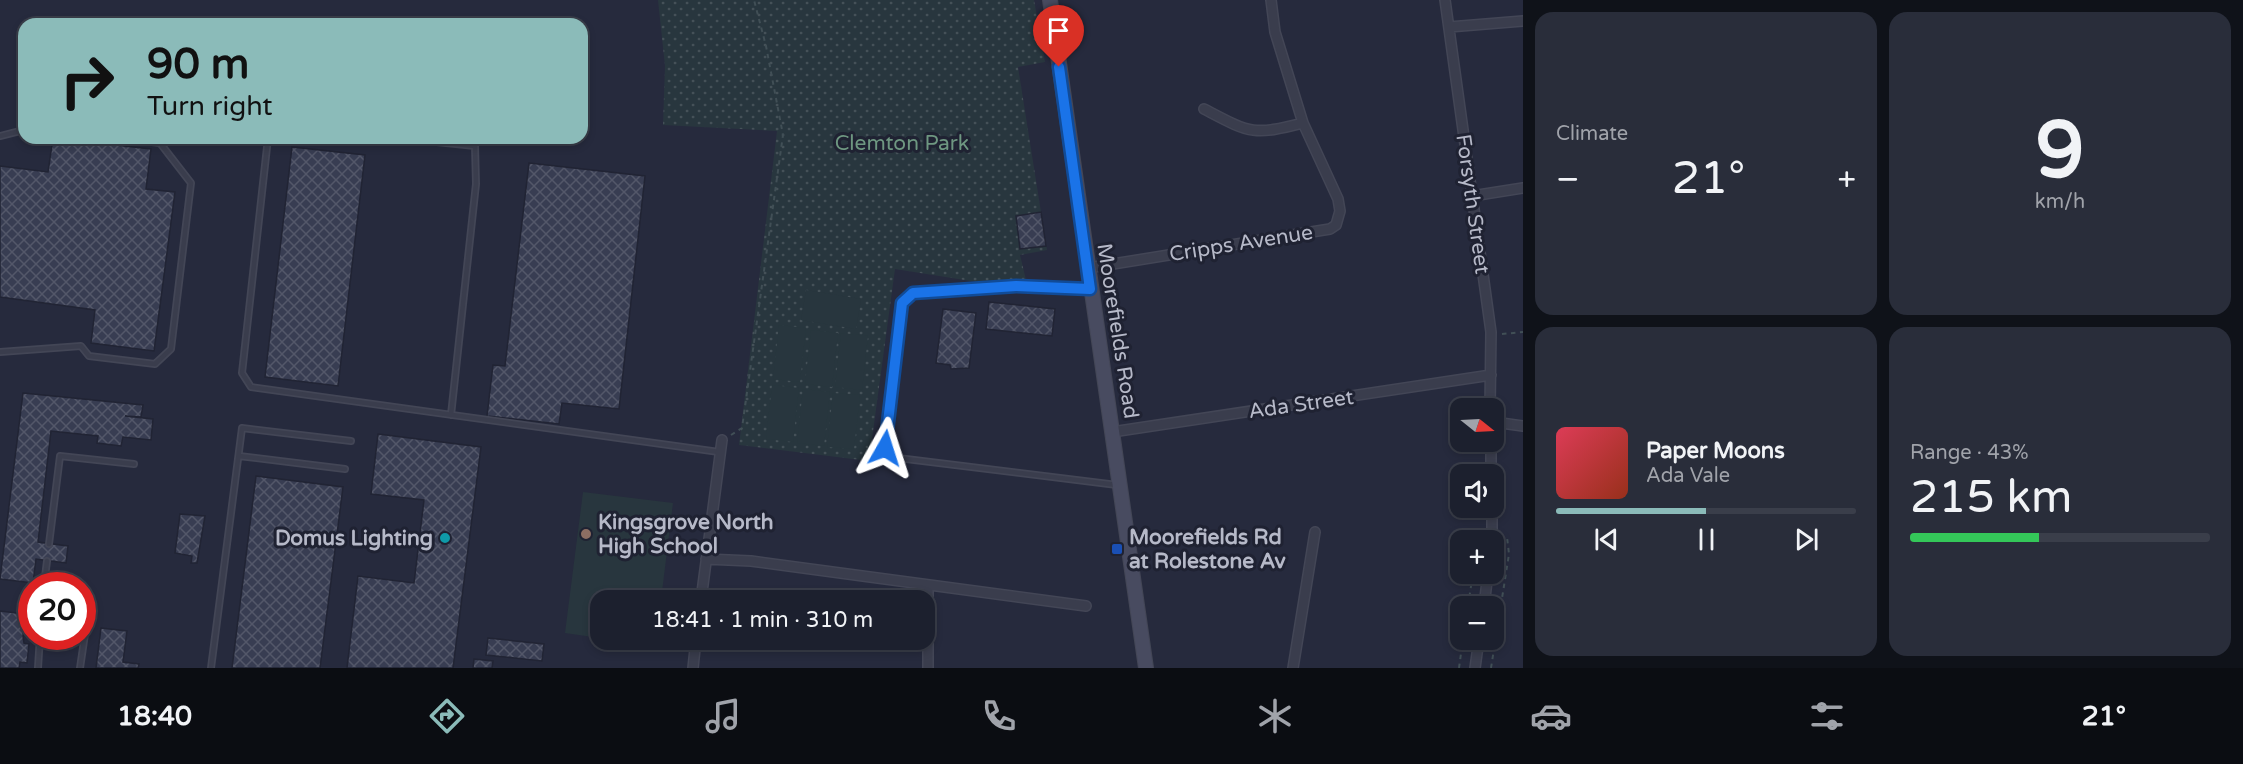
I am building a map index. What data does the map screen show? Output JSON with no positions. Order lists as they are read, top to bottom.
{
  "streets": {
    "main road": ["Moorefields Road"],
    "street": ["Forsyth Street", "Cripps Avenue", "Ada Street"]
  },
  "crossings": [
    ["Forsyth Street", "Ada Street"],
    ["Cripps Avenue", "Moorefields Road"],
    ["Moorefields Road", "Ada Street"]
  ],
  "parks": ["Clemton Park"],
  "places": {
    "other": ["Kingsgrove North High School", "Domus Lighting"],
    "transit": ["Moorefields Rd at Rolestone Av"]
  },
  "north": "right",
  "page": {
    "tile": [
      "Climate",
      ["9", "km/h"],
      ["Range · 43%", "215 km"]
    ],
    "turn": ["90 m", "Turn right"],
    "heat": ["−", "21°", "+"],
    "map_buttons": ["+", "−"],
    "song": ["Paper Moons", "Ada Vale"],
    "limit": "20",
    "trip": "18:41 · 1 min · 310 m",
    "tabs": ["18:40", "21°"]
  }
}
